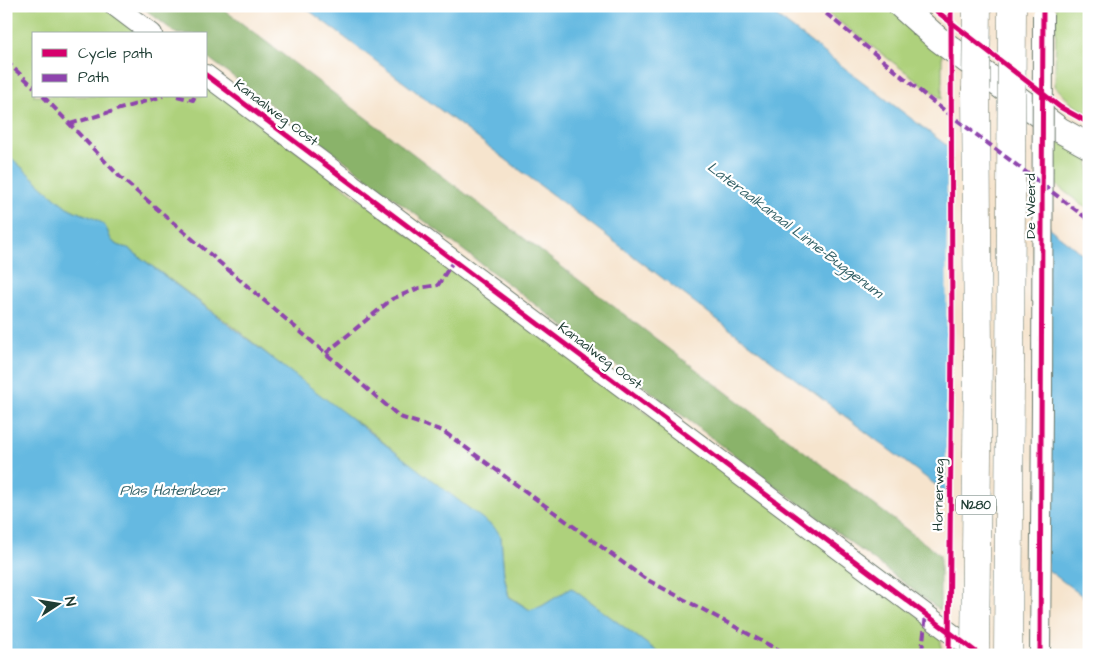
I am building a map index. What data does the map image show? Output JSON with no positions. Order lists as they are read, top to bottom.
{
  "streets": {
    "highway": ["N280"],
    "street": ["Kanaalweg Oost", "De Weerd"],
    "cycle path": ["Hornerweg"]
  },
  "water": ["Lateraalkanaal Linne-Buggenum", "Plas Hatenboer"],
  "legend": ["Cycle path", "Path"],
  "north": "right"
}
